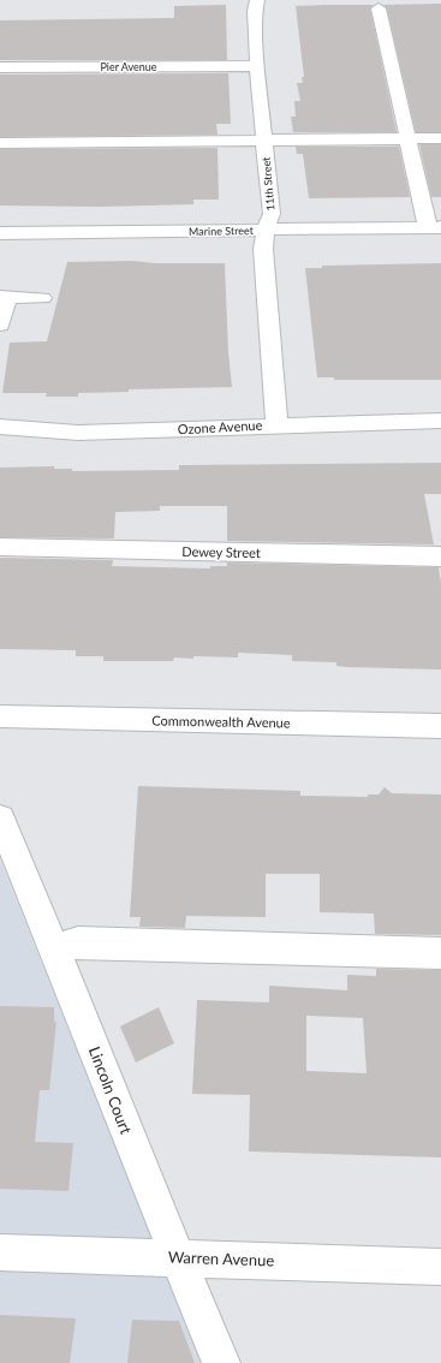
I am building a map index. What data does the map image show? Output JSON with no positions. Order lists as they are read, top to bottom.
{
  "streets": {
    "street": [
      "Pier Avenue",
      "11th Street",
      "Marine Street",
      "Ozone Avenue",
      "Dewey Street",
      "Commonwealth Avenue",
      "Lincoln Court",
      "Warren Avenue"
    ]
  },
  "crossings": [
    ["Pier Avenue", "11th Street"],
    ["11th Street", "Marine Street"],
    ["11th Street", "Ozone Avenue"],
    ["Lincoln Court", "Warren Avenue"]
  ]
}
